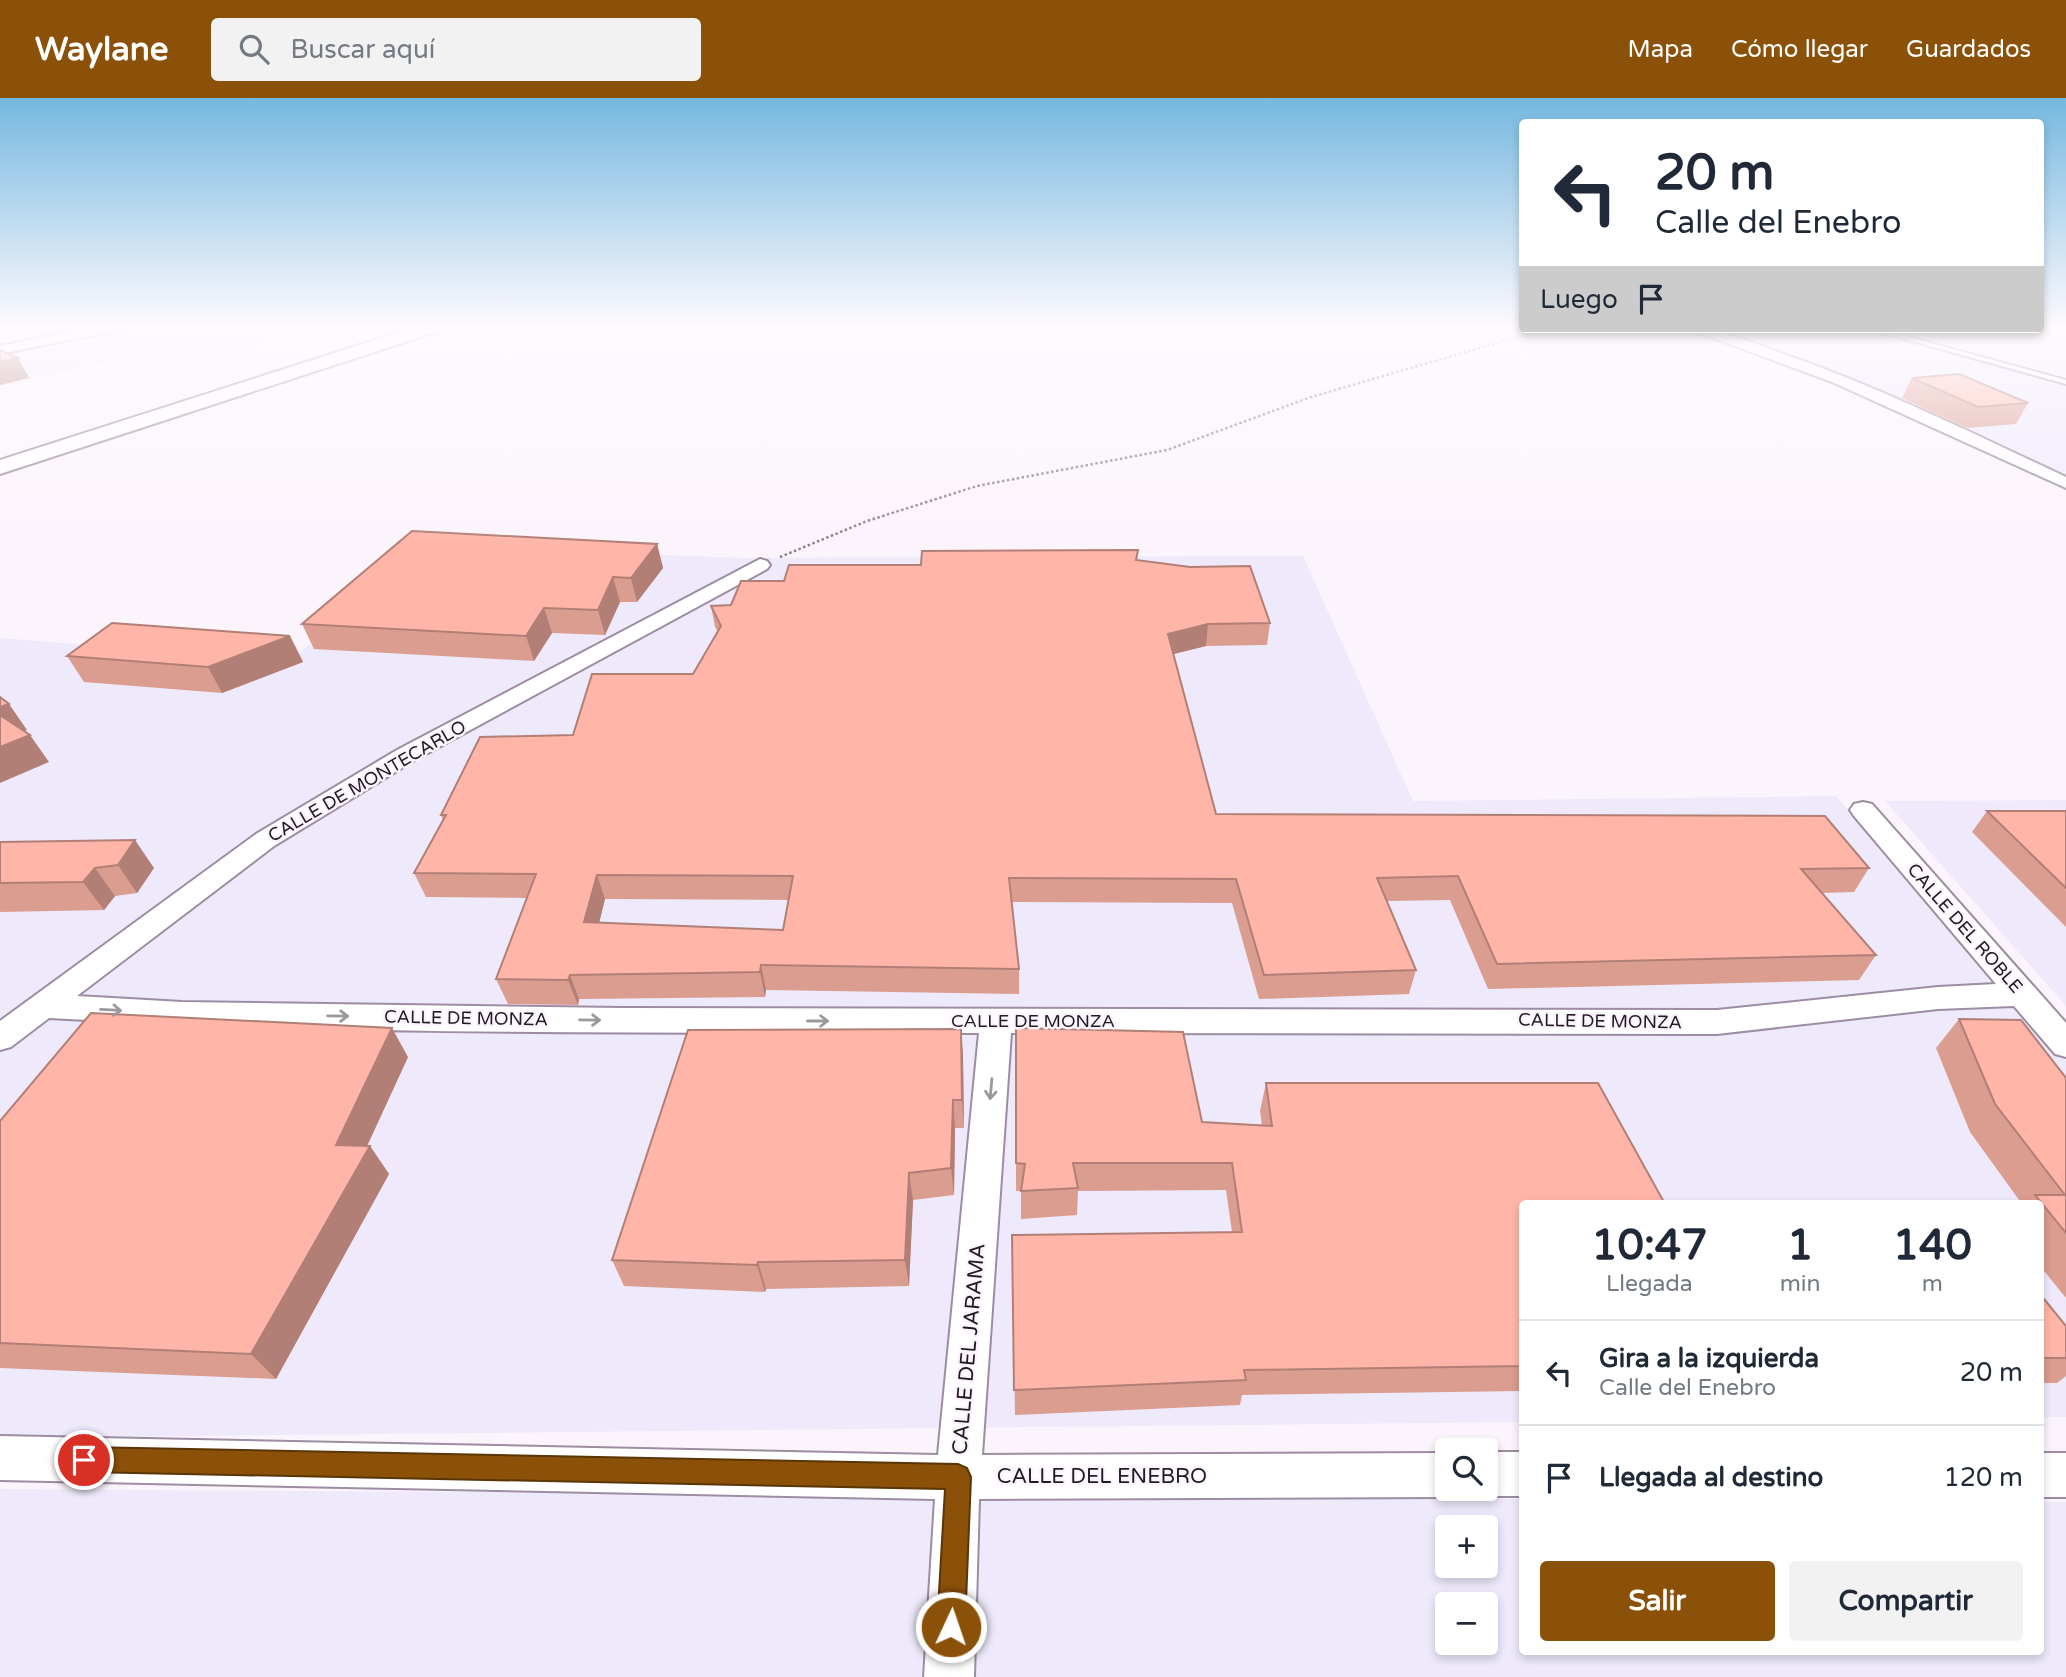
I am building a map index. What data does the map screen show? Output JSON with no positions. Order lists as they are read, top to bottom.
{
  "streets": {
    "street": [
      "CALLE DE MONTECARLO",
      "CALLE DEL ROBLE",
      "CALLE DE MONZA",
      "CALLE DEL JARAMA",
      "CALLE DEL ENEBRO"
    ]
  },
  "crossings": [
    ["CALLE DE MONTECARLO", "CALLE DE MONZA"],
    ["CALLE DEL ROBLE", "CALLE DE MONZA"],
    ["CALLE DE MONZA", "CALLE DEL JARAMA"],
    ["CALLE DEL JARAMA", "CALLE DEL ENEBRO"]
  ],
  "one_way": ["CALLE DE MONZA", "CALLE DEL JARAMA"],
  "page": {
    "header": "Waylane",
    "search": "Buscar aquí",
    "nav": ["Mapa", "Cómo llegar", "Guardados"],
    "turn": ["20 m", "Calle del Enebro"],
    "then": "Luego",
    "eta": [
      "10:47",
      "Llegada",
      "1",
      "min",
      "140",
      "m"
    ],
    "list": [
      {
        "name": "Gira a la izquierda",
        "note": "Calle del Enebro",
        "value": "20 m"
      },
      {
        "name": "Llegada al destino",
        "value": "120 m"
      }
    ],
    "map_buttons": ["+", "−"],
    "buttons": ["Salir", "Compartir"]
  }
}
